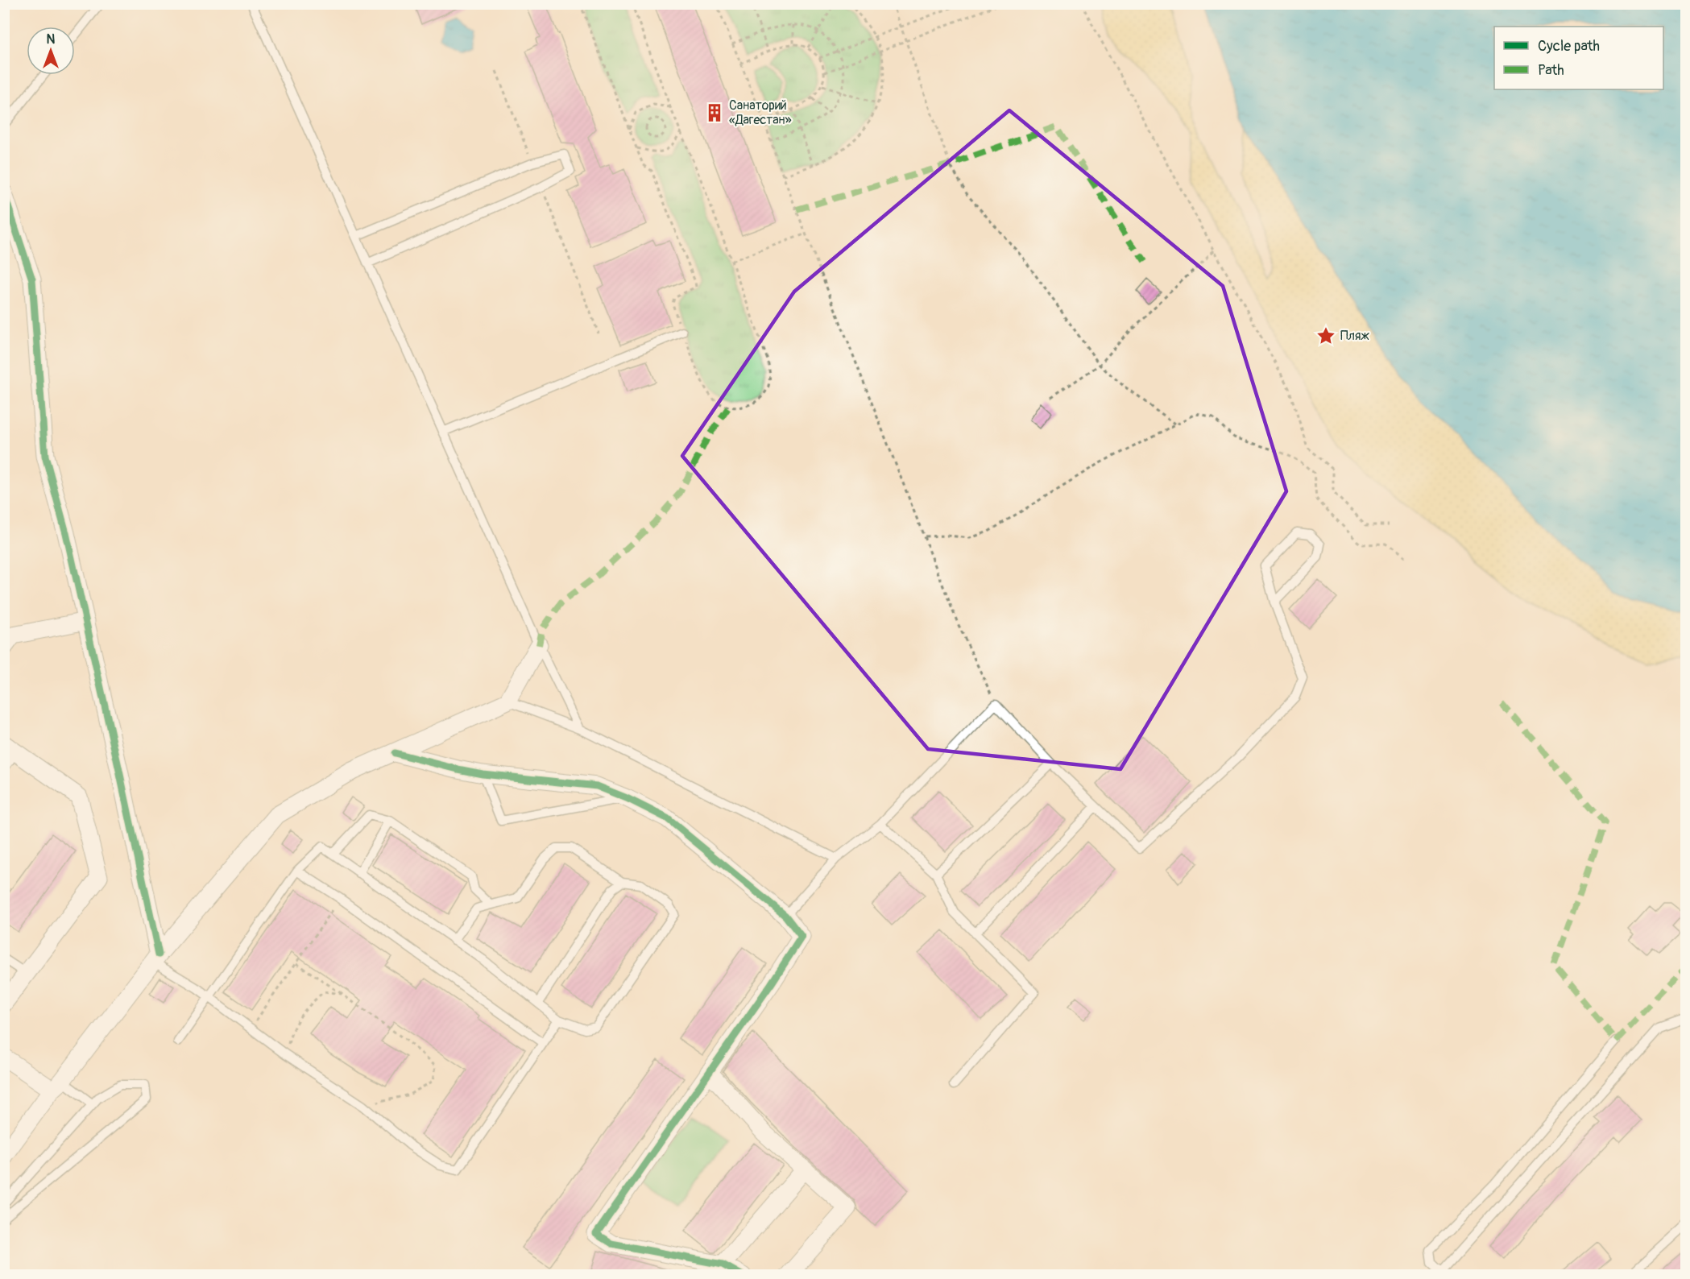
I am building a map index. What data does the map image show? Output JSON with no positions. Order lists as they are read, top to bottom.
{
  "places": {
    "building": ["Санаторий «Дагестан»"],
    "place": ["Пляж"]
  },
  "legend": ["Cycle path", "Path"],
  "north": "top"
}
